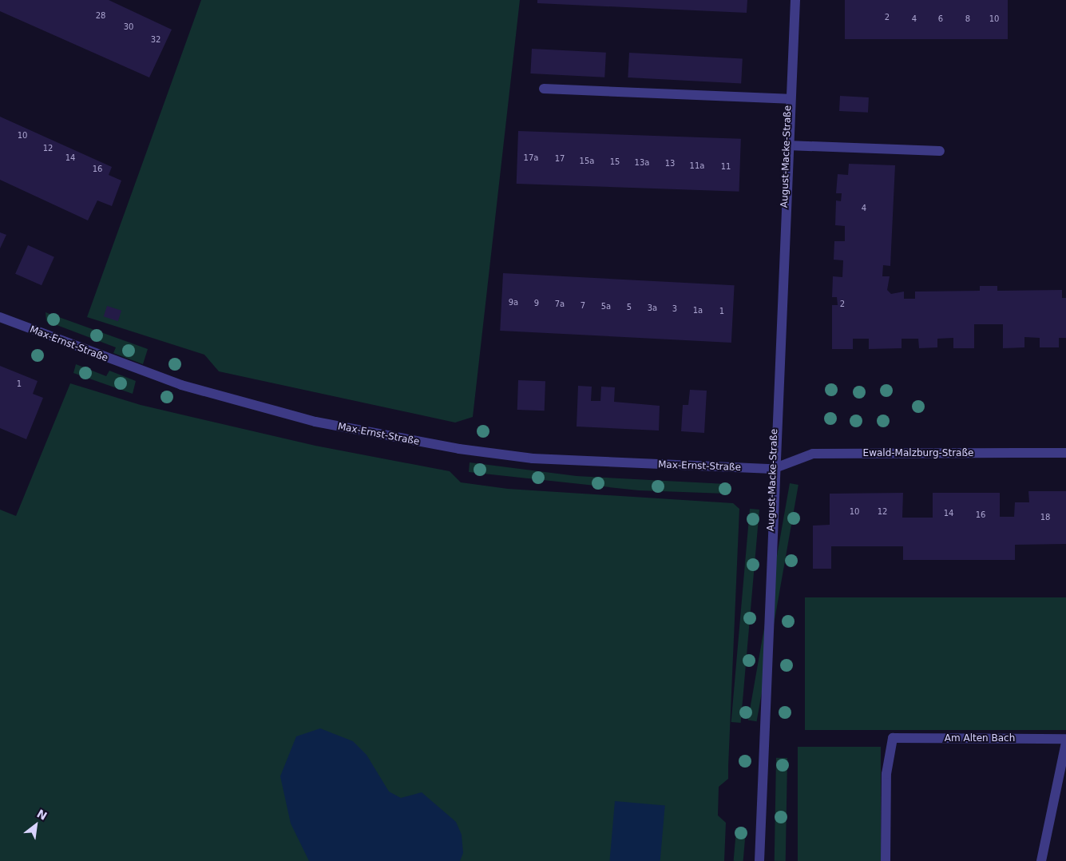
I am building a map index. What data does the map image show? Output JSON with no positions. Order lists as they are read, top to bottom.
{
  "streets": {
    "street": [
      "August-Macke-Straße",
      "Max-Ernst-Straße",
      "Ewald-Malzburg-Straße",
      "Am Alten Bach"
    ]
  },
  "crossings": [
    ["August-Macke-Straße", "Max-Ernst-Straße"],
    ["August-Macke-Straße", "Ewald-Malzburg-Straße"],
    ["Max-Ernst-Straße", "Ewald-Malzburg-Straße"]
  ],
  "house_numbers": [
    "28",
    "2",
    "4",
    "6",
    "8",
    "10",
    "30",
    "32",
    "10",
    "12",
    "14",
    "17a",
    "17",
    "15a",
    "15",
    "13a",
    "13",
    "11a",
    "11",
    "16",
    "4",
    "9a",
    "9",
    "7a",
    "2",
    "7",
    "5a",
    "5",
    "3a",
    "3",
    "1a",
    "1",
    "1",
    "10",
    "12",
    "14",
    "16",
    "18"
  ],
  "north": "top right"
}
